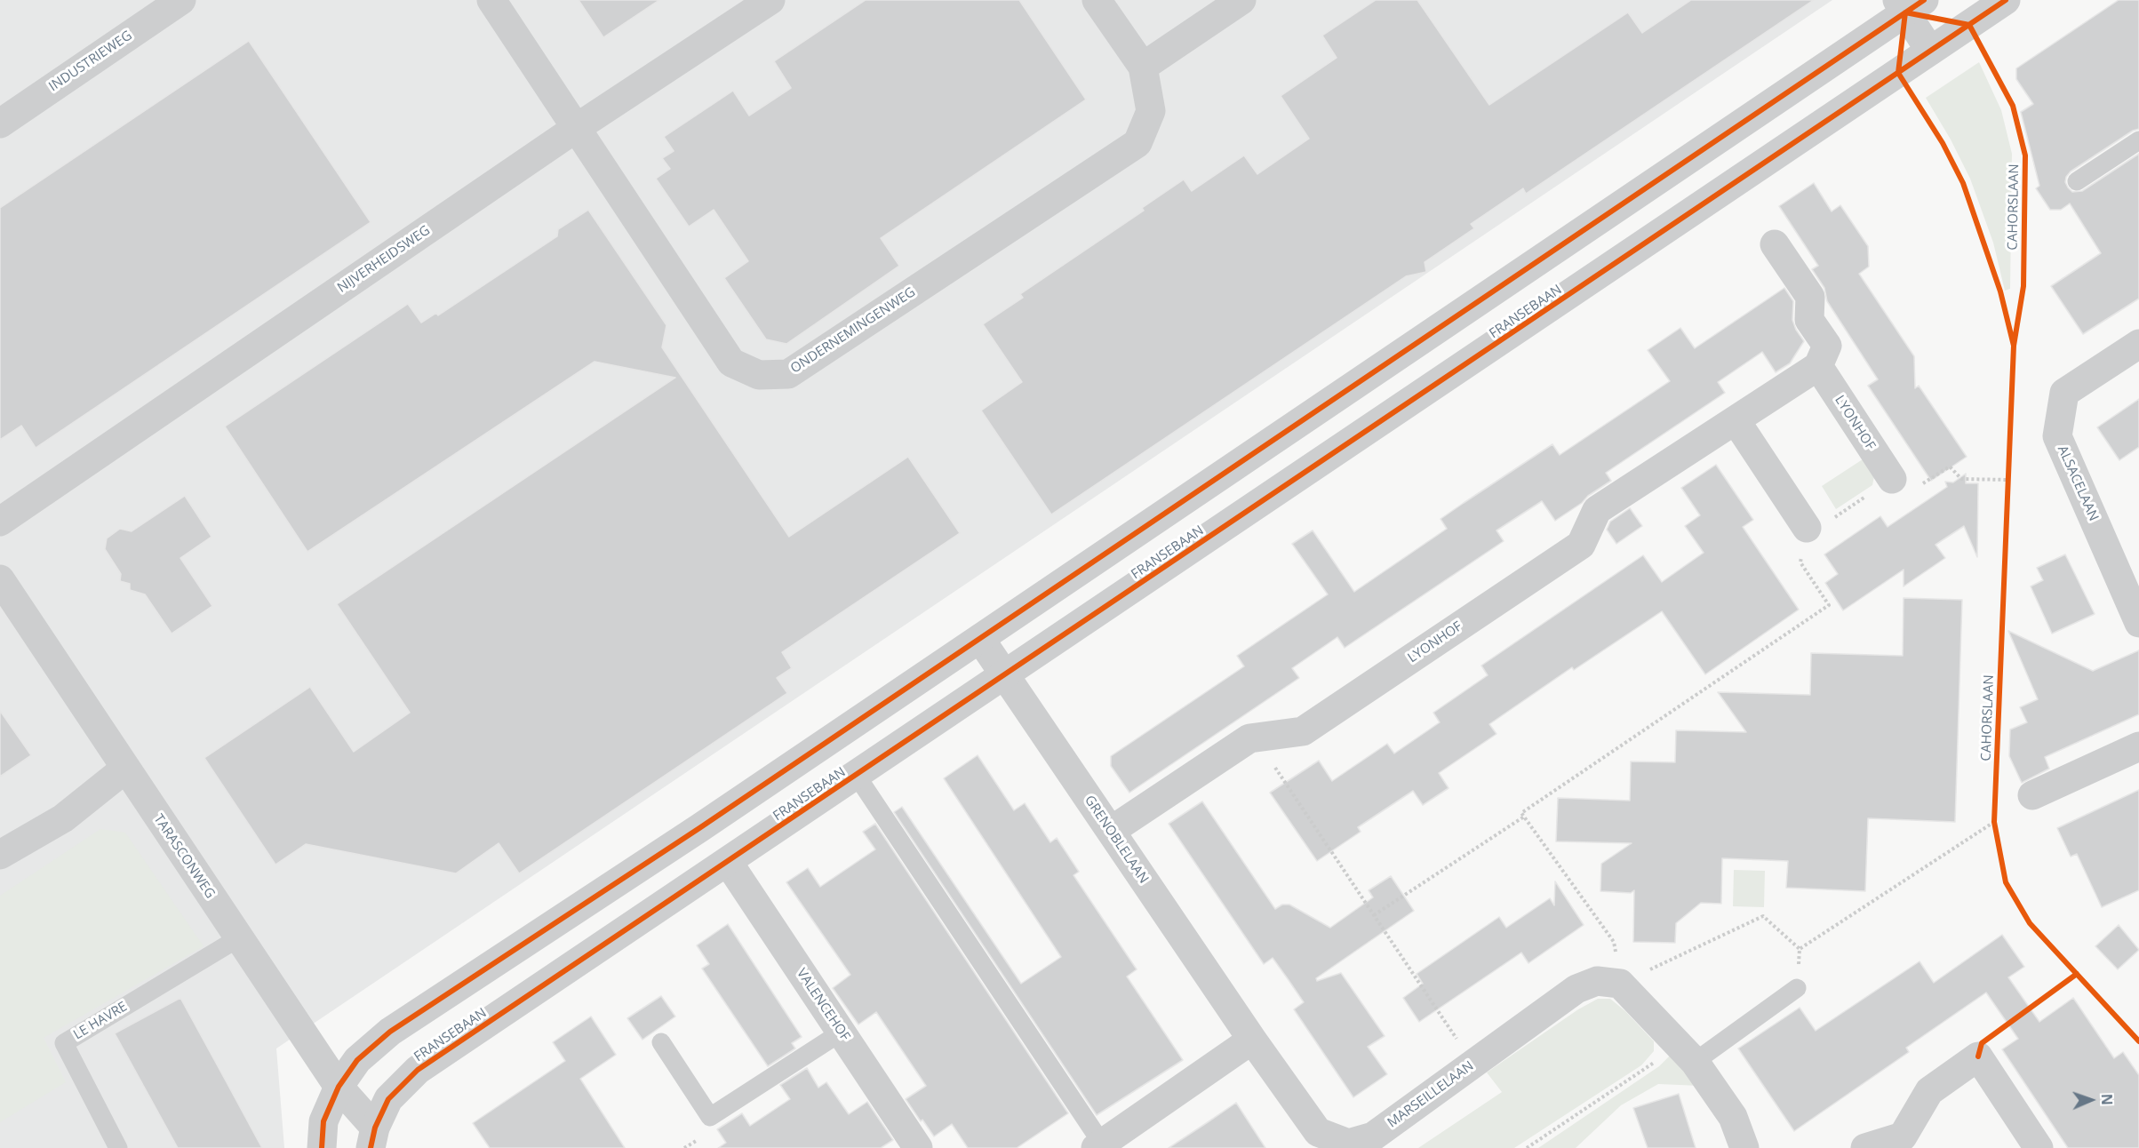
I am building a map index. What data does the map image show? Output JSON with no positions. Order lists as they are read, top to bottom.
{
  "streets": {
    "street": [
      "INDUSTRIEWEG",
      "NIJVERHEIDSWEG",
      "FRANSEBAAN",
      "ONDERNEMINGENWEG",
      "LYONHOF",
      "ALSACELAAN",
      "GRENOBLELAAN",
      "TARASCONWEG",
      "VALENCEHOF",
      "MARSEILLELAAN"
    ],
    "lane": ["LE HAVRE"],
    "cycle path": ["CAHORSLAAN"]
  },
  "crossings": [
    ["NIJVERHEIDSWEG", "ONDERNEMINGENWEG"],
    ["FRANSEBAAN", "GRENOBLELAAN"],
    ["FRANSEBAAN", "TARASCONWEG"],
    ["FRANSEBAAN", "VALENCEHOF"],
    ["LYONHOF", "GRENOBLELAAN"],
    ["GRENOBLELAAN", "MARSEILLELAAN"],
    ["TARASCONWEG", "LE HAVRE"]
  ],
  "north": "right"
}
